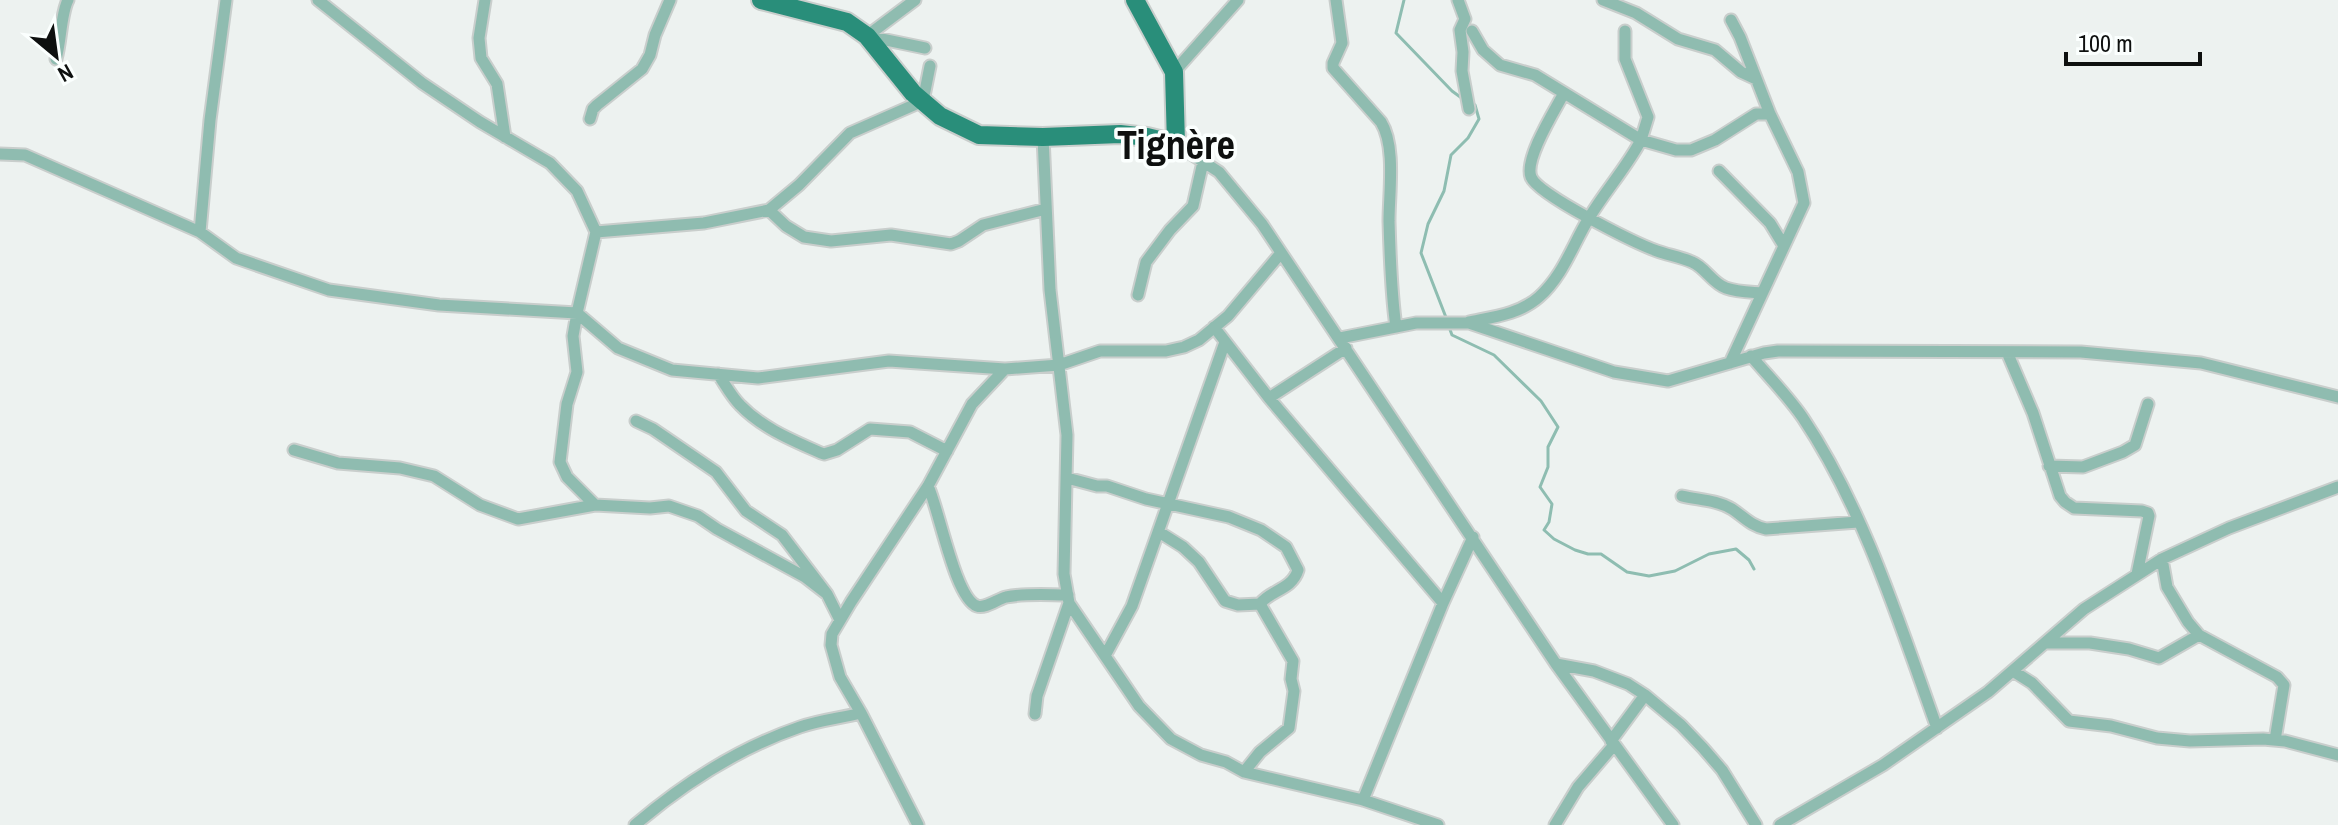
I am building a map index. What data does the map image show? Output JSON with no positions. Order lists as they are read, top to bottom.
{
  "districts": ["Tignère"],
  "scale_bar": "100 m",
  "north": "bottom right"
}
